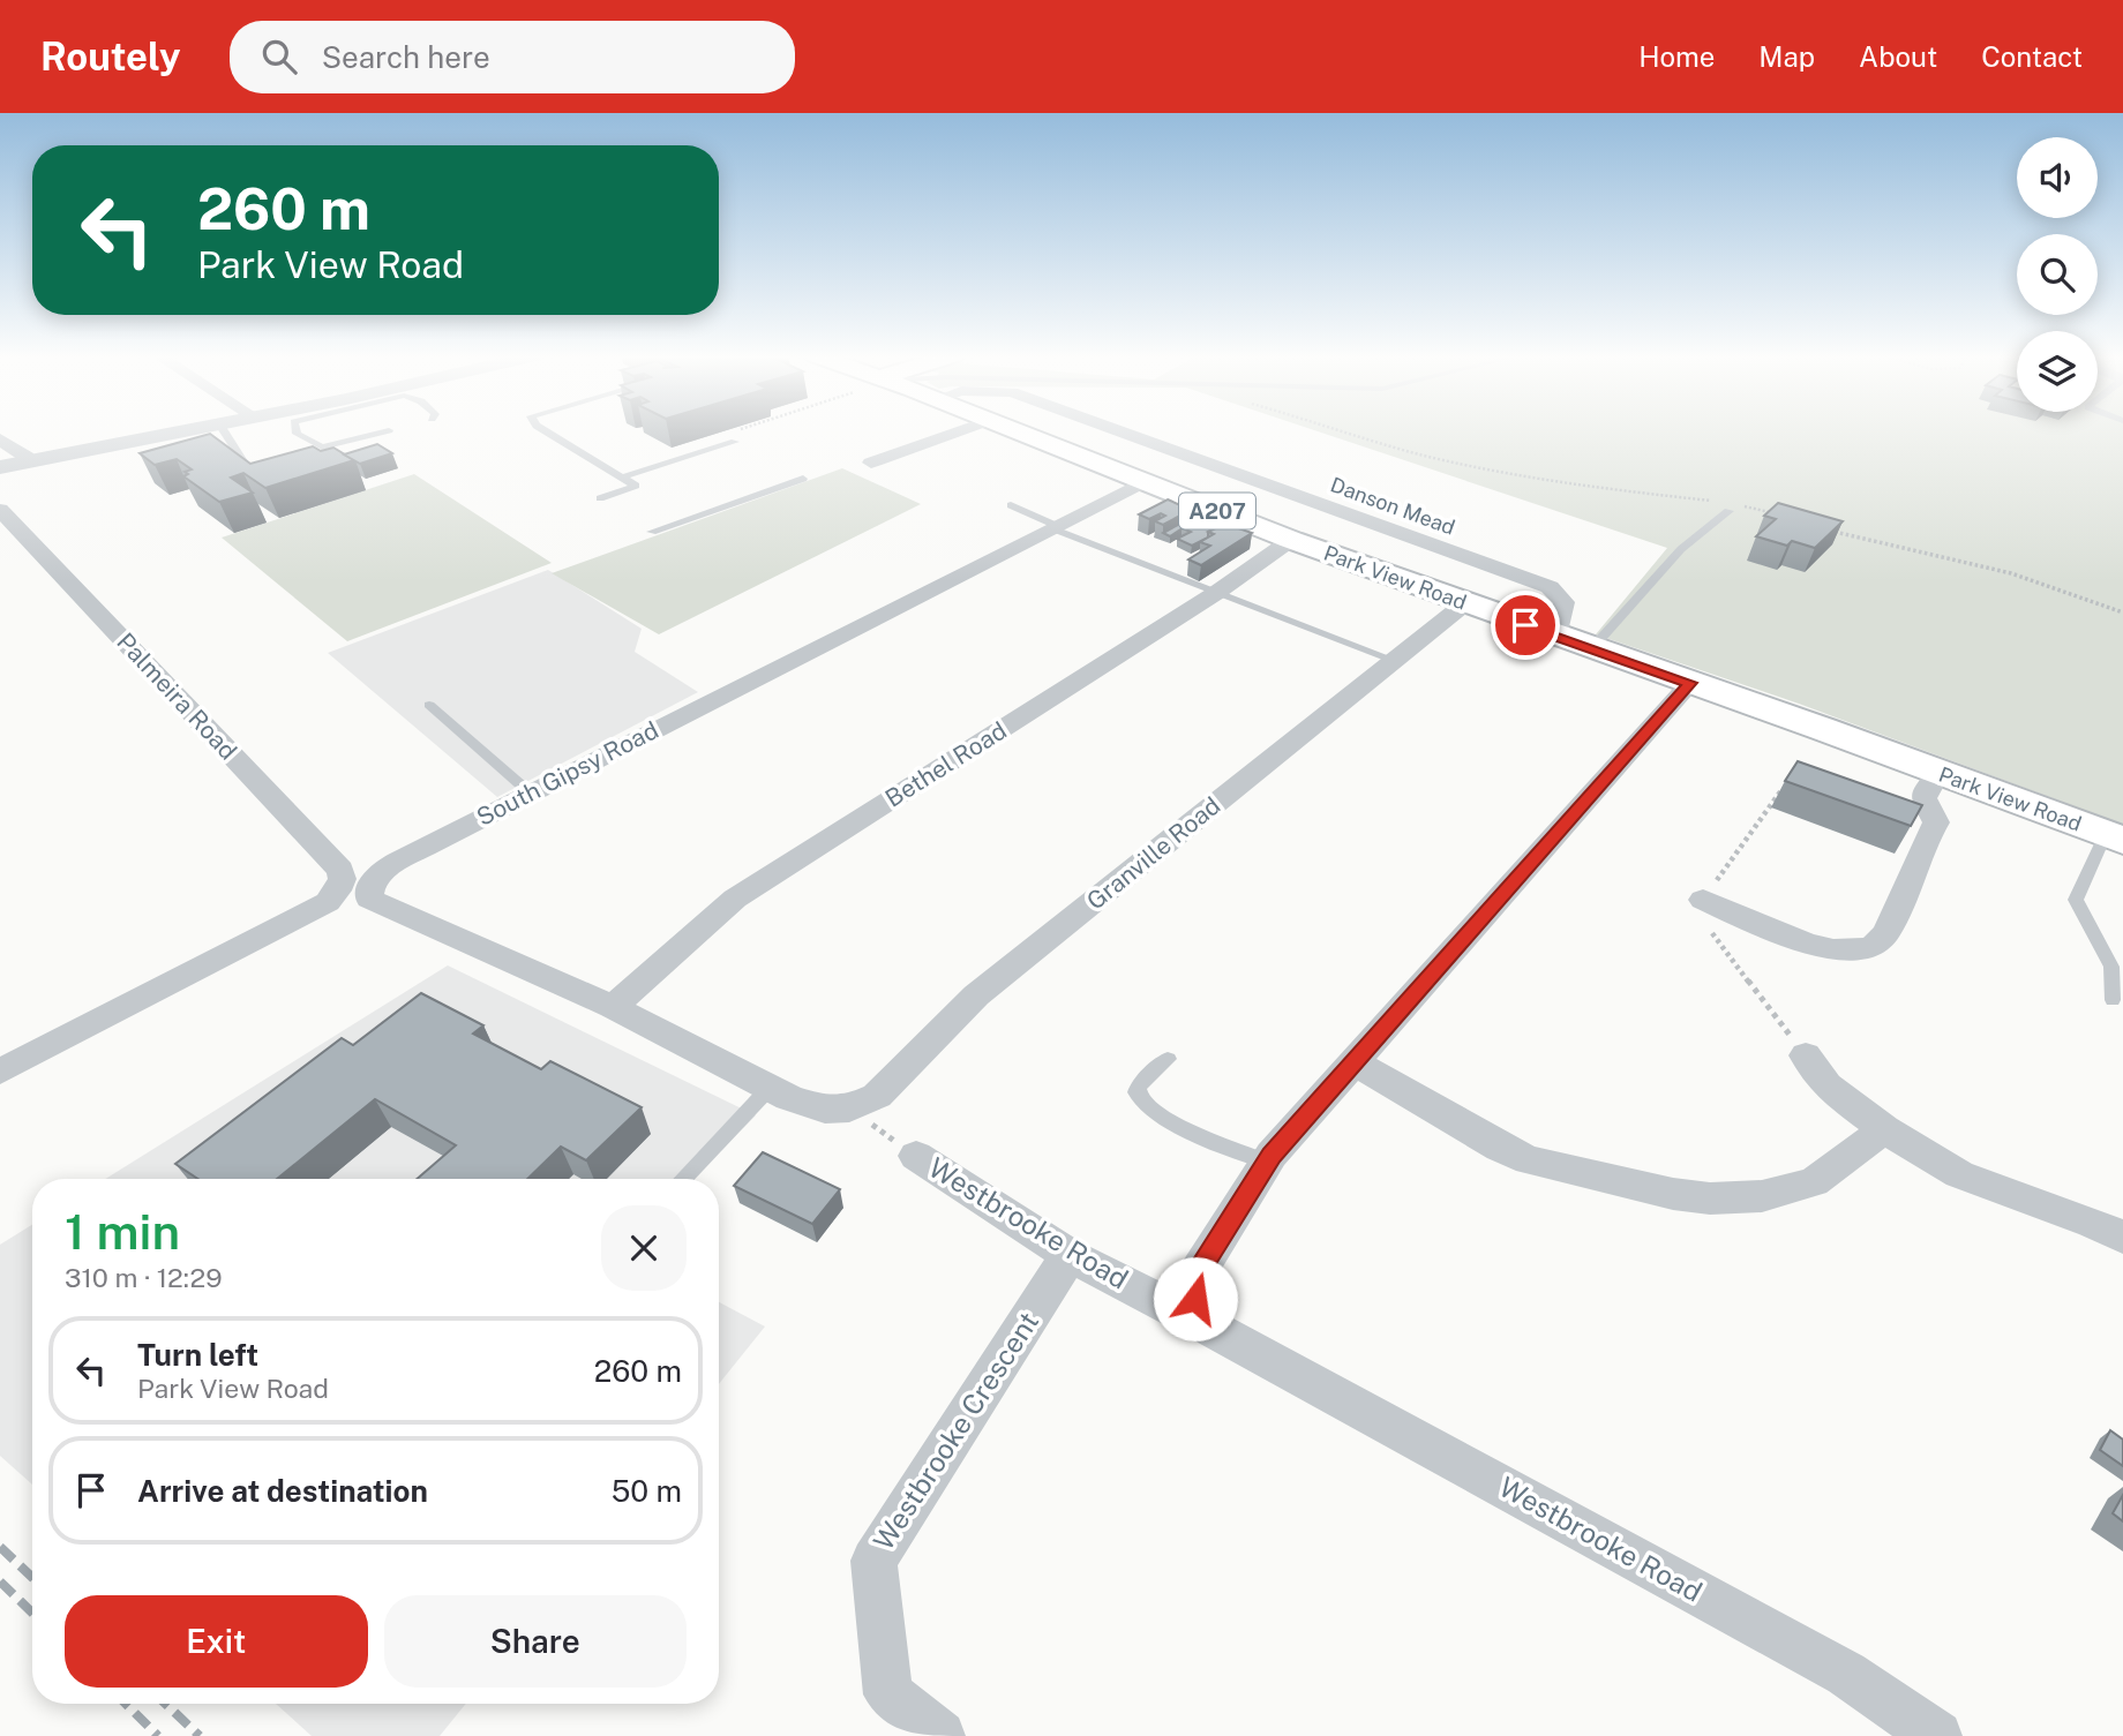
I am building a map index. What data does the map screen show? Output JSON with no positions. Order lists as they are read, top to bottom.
{
  "streets": {
    "main road": ["A207", "Park View Road"],
    "street": [
      "Danson Mead",
      "Palmeira Road",
      "Bethel Road",
      "South Gipsy Road",
      "Granville Road",
      "Westbrooke Road",
      "Westbrooke Crescent"
    ]
  },
  "crossings": [
    ["Danson Mead", "Park View Road"],
    ["Park View Road", "Bethel Road"],
    ["Park View Road", "South Gipsy Road"],
    ["Park View Road", "Granville Road"],
    ["Palmeira Road", "South Gipsy Road"],
    ["Granville Road", "Westbrooke Road"],
    ["Westbrooke Road", "Westbrooke Crescent"]
  ],
  "page": {
    "header": "Routely",
    "search": "Search here",
    "nav": [
      "Home",
      "Map",
      "About",
      "Contact"
    ],
    "turn": ["260 m", "Park View Road"],
    "heading": ["1 min", "310 m · 12:29"],
    "list": [
      {
        "name": "Turn left",
        "note": "Park View Road",
        "value": "260 m"
      },
      {
        "name": "Arrive at destination",
        "value": "50 m"
      }
    ],
    "buttons": ["Exit", "Share"]
  }
}
